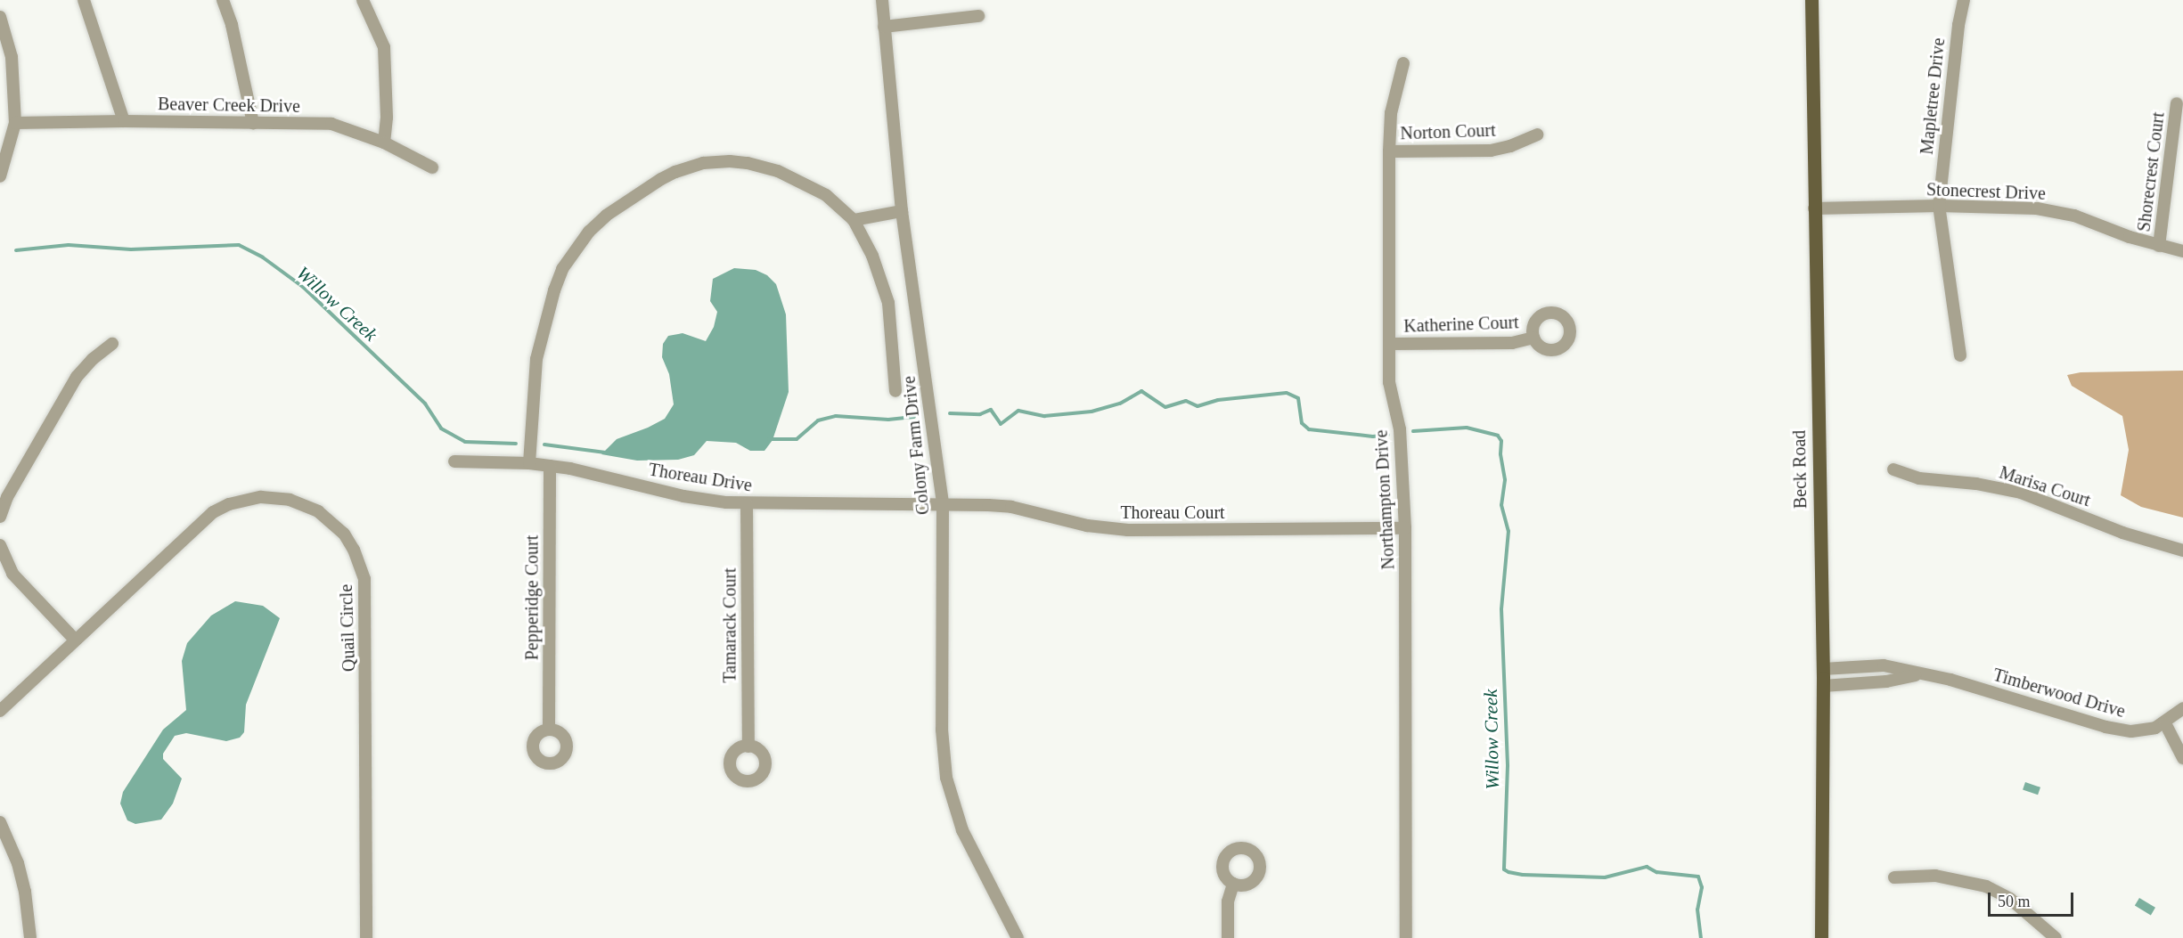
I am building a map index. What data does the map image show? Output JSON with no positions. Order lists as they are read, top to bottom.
{
  "streets": {
    "main road": ["Beck Road"],
    "street": [
      "Mapletree Drive",
      "Beaver Creek Drive",
      "Norton Court",
      "Shorecrest Court",
      "Stonecrest Drive",
      "Katherine Court",
      "Colony Farm Drive",
      "Thoreau Drive",
      "Marisa Court",
      "Northampton Drive",
      "Thoreau Court",
      "Pepperidge Court",
      "Tamarack Court",
      "Quail Circle",
      "Timberwood Drive"
    ]
  },
  "crossings": [
    ["Mapletree Drive", "Stonecrest Drive"],
    ["Norton Court", "Northampton Drive"],
    ["Shorecrest Court", "Stonecrest Drive"],
    ["Stonecrest Drive", "Beck Road"],
    ["Katherine Court", "Northampton Drive"],
    ["Colony Farm Drive", "Thoreau Drive"],
    ["Colony Farm Drive", "Thoreau Court"],
    ["Beck Road", "Timberwood Drive"],
    ["Thoreau Drive", "Thoreau Court"],
    ["Thoreau Drive", "Pepperidge Court"],
    ["Thoreau Drive", "Tamarack Court"],
    ["Northampton Drive", "Thoreau Court"]
  ],
  "water": ["Willow Creek"],
  "scale_bar": "50 m"
}
